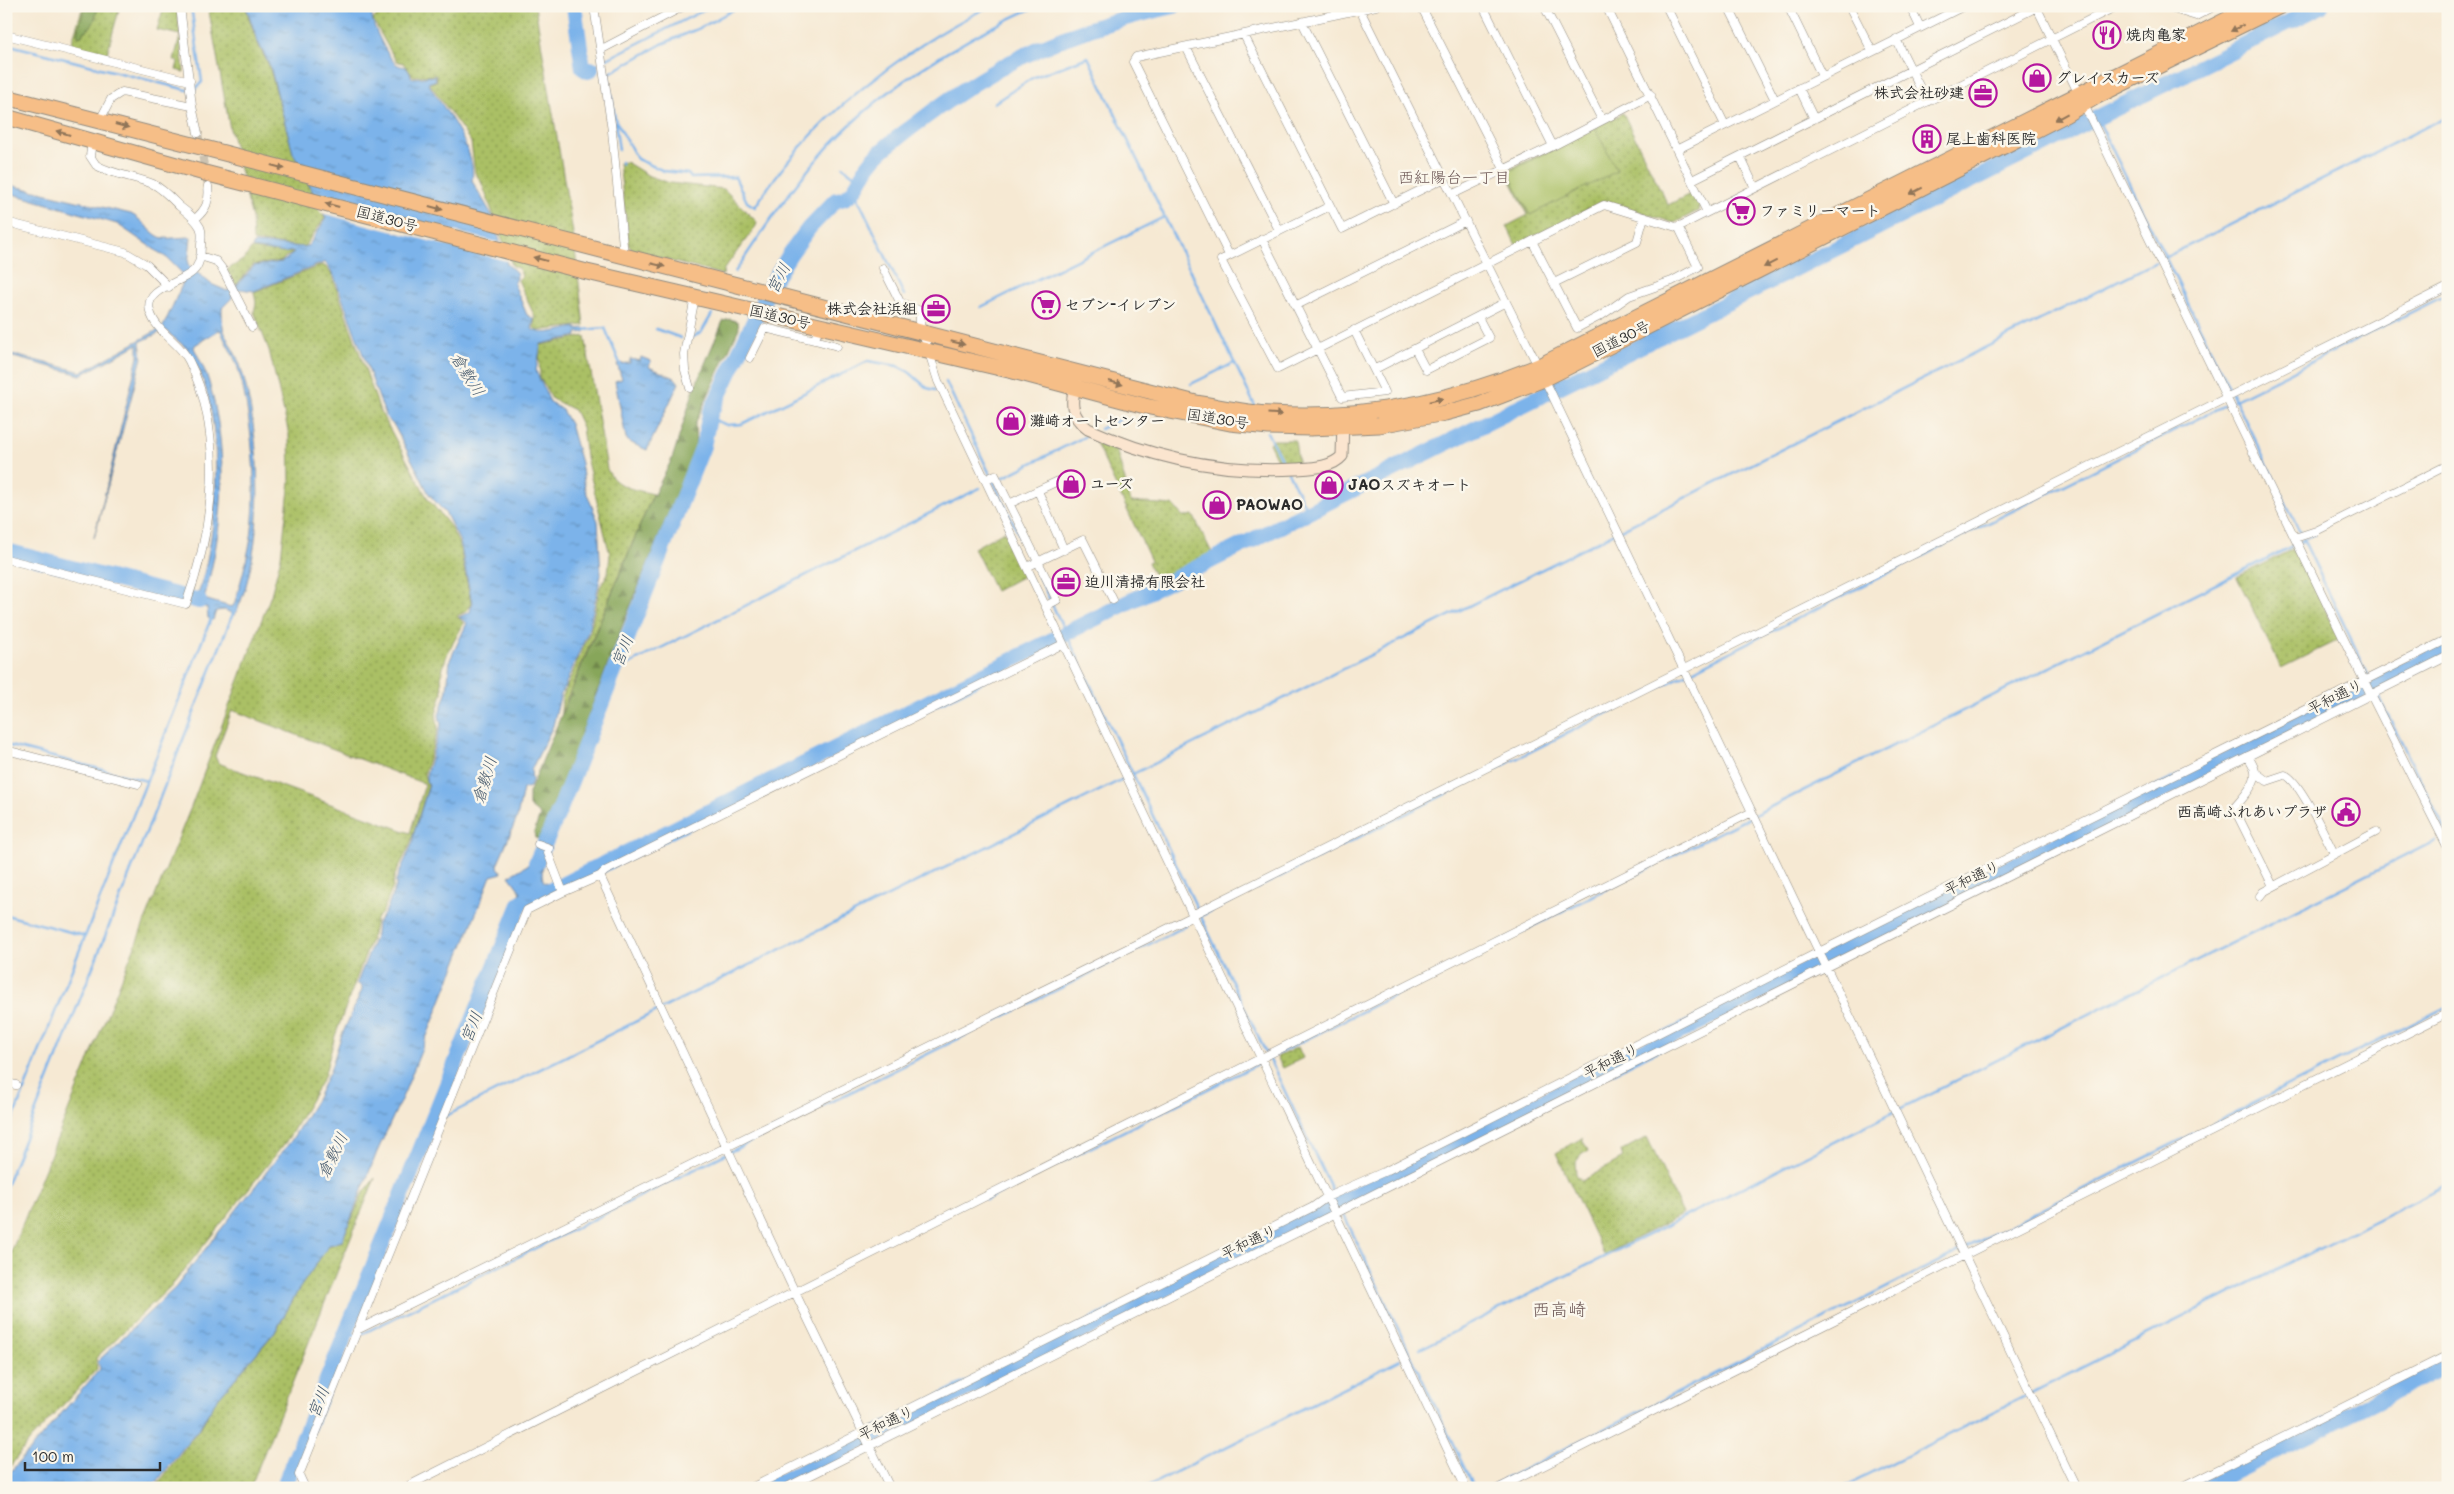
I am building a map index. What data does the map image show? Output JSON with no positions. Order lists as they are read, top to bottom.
{
  "streets": {
    "highway": ["国道30号"],
    "street": ["平和通り"]
  },
  "districts": ["西紅陽台一丁目", "西高崎"],
  "water": ["宮川", "倉敷川"],
  "places": {
    "restaurant": ["焼肉亀家"],
    "shop": [
      "グレイスカーズ",
      "灘崎オートセンター",
      "ユーズ",
      "JAOスズキオート",
      "PAOWAO"
    ],
    "office": ["株式会社砂建", "株式会社浜組", "迫川清掃有限会社"],
    "building": ["尾上歯科医院"],
    "supermarket": ["ファミリーマート", "セブン-イレブン"],
    "public building": ["西高崎ふれあいプラザ"]
  },
  "scale_bar": "100 m"
}
